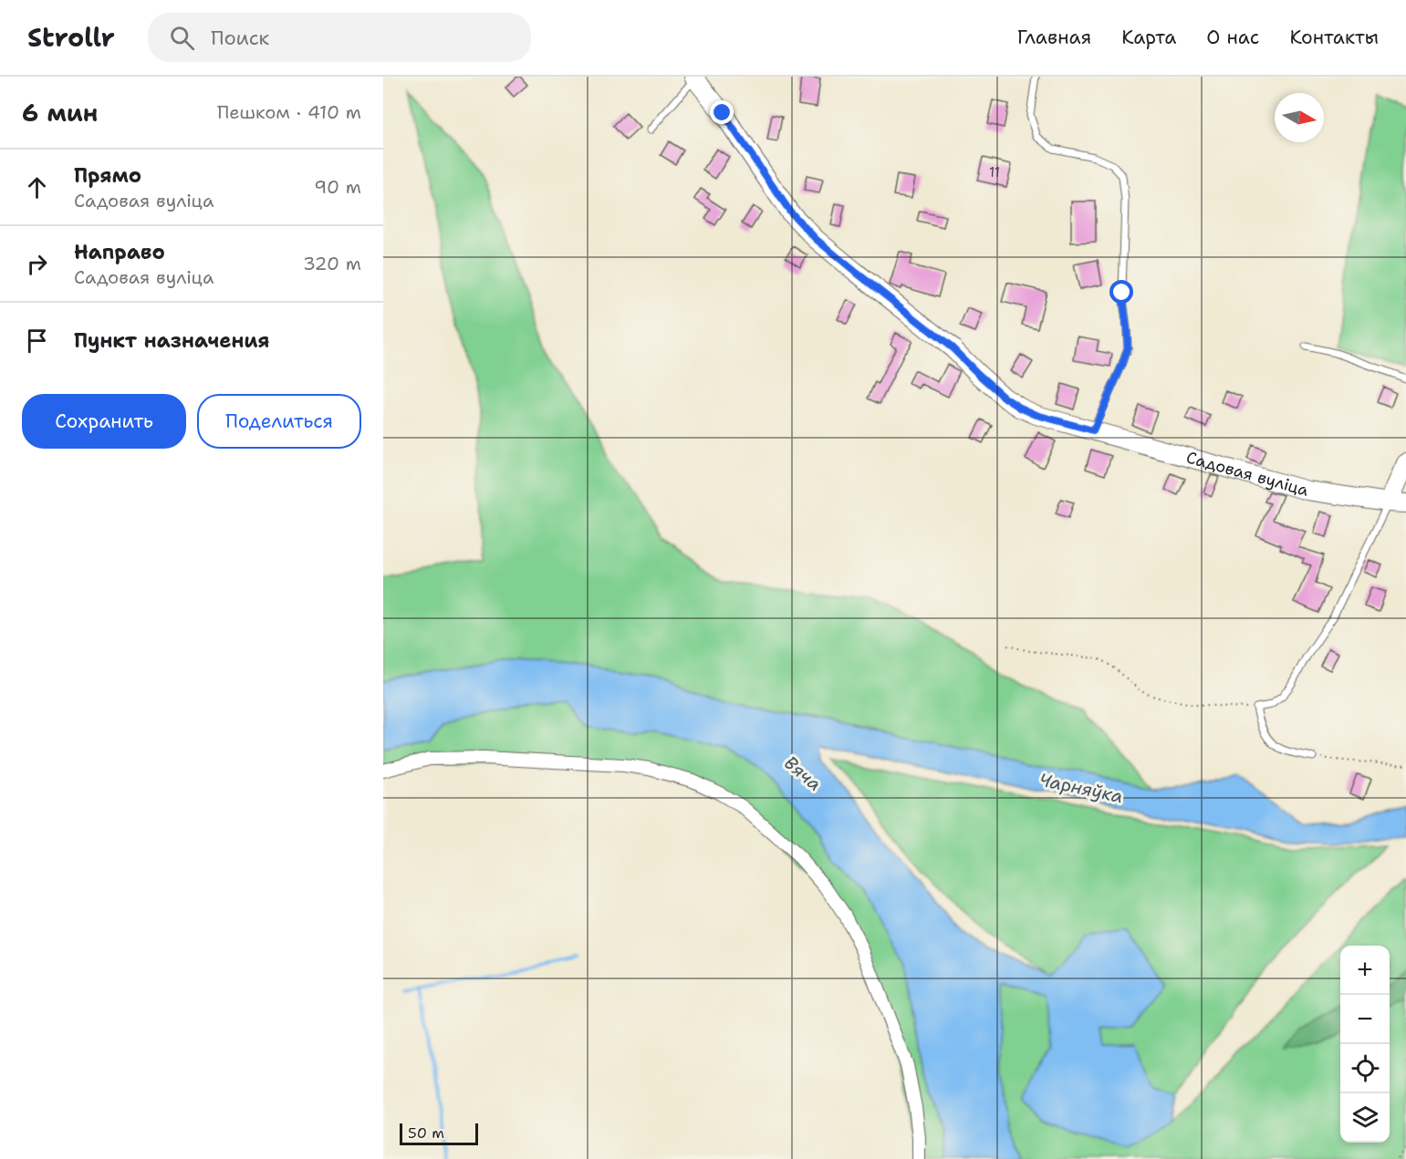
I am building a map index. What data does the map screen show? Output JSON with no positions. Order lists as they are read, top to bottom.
{
  "streets": {
    "street": ["Садовая вуліца"]
  },
  "water": ["Вяча", "Чарняўка"],
  "house_numbers": ["11"],
  "scale_bar": "50 m",
  "north": "right",
  "page": {
    "header": "Strollr",
    "search": "Поиск",
    "nav": [
      "Главная",
      "Карта",
      "О нас",
      "Контакты"
    ],
    "heading": ["6 мин", "Пешком · 410 m"],
    "list": [
      ["Прямо", "Садовая вуліца", "90 m"],
      ["Направо", "Садовая вуліца", "320 m"],
      "Пункт назначения"
    ],
    "buttons": ["Сохранить", "Поделиться"],
    "map_buttons": ["+", "−"],
    "scale": "50 m"
  }
}
